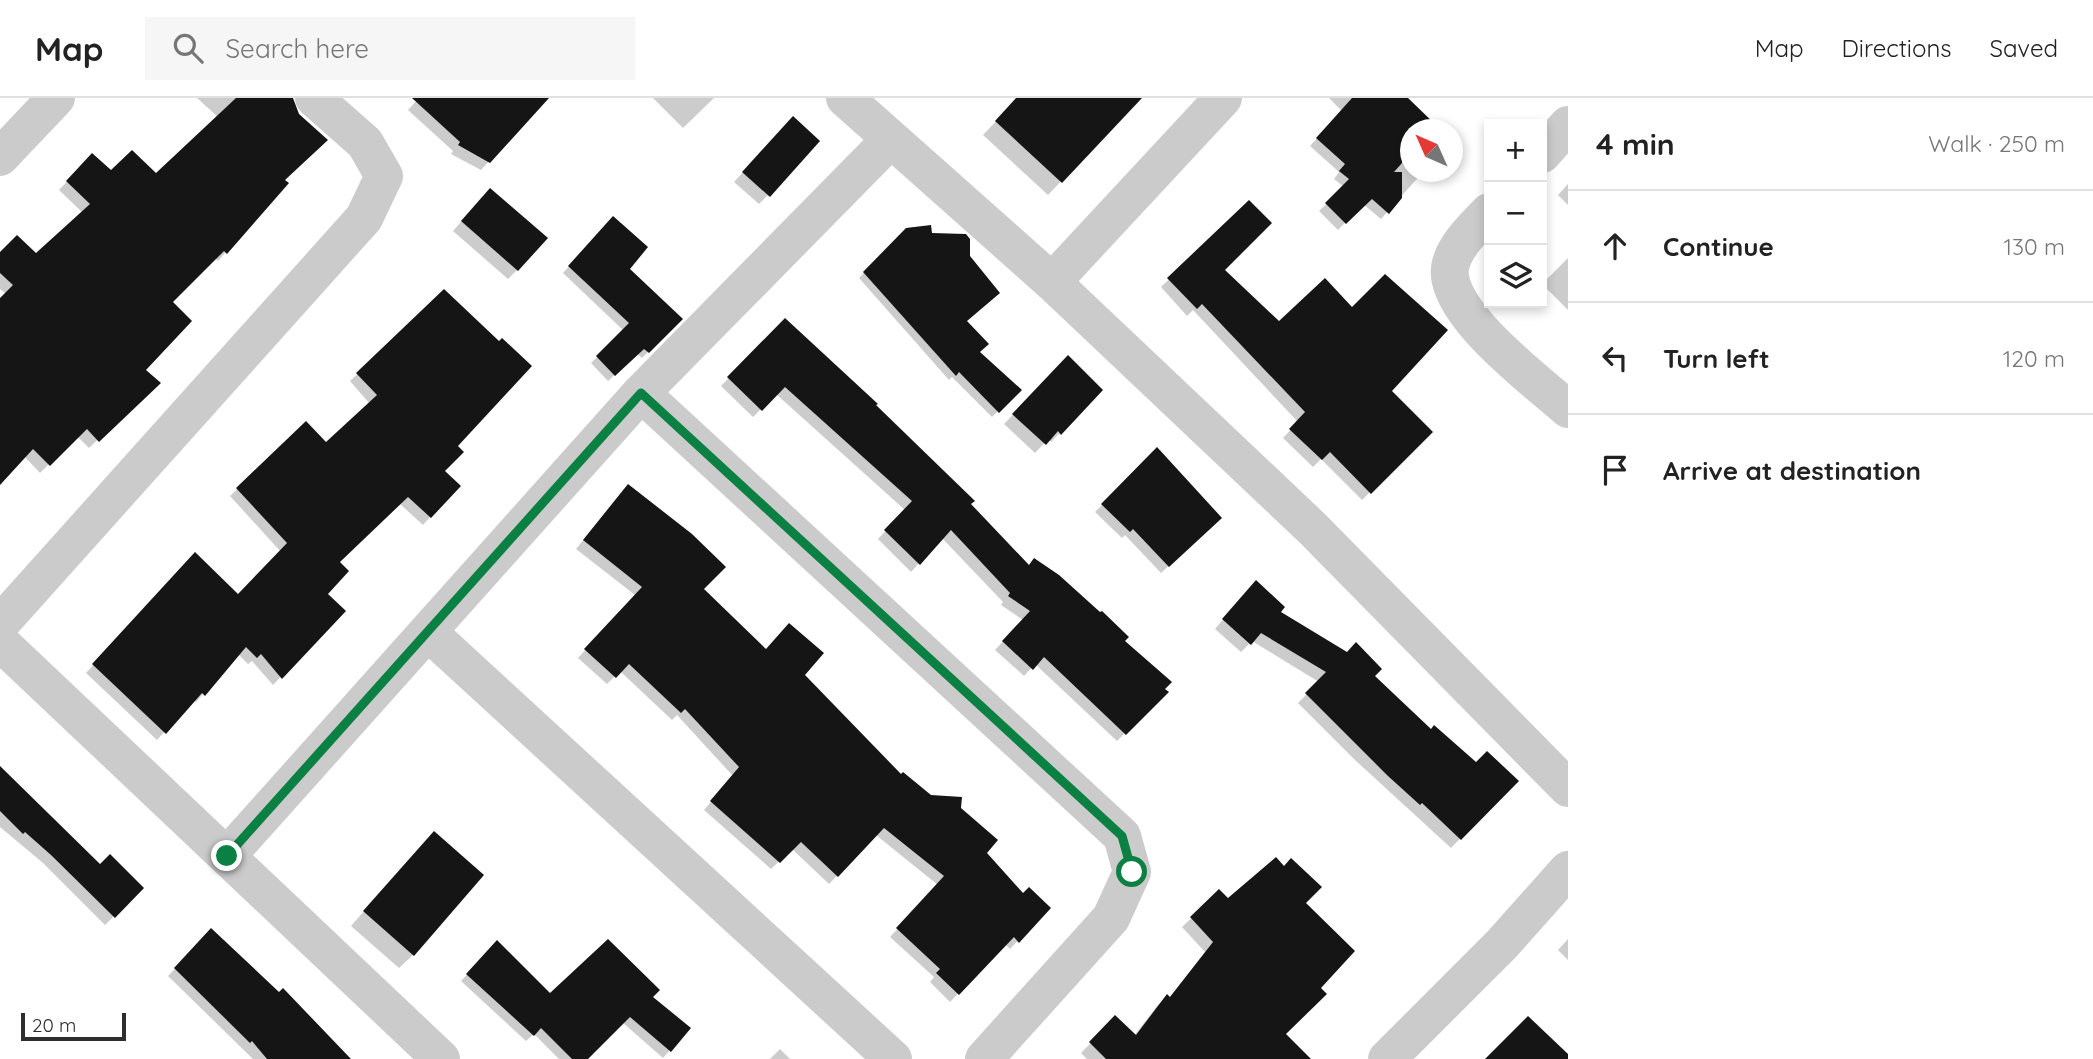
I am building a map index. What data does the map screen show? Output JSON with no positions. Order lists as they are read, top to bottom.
{
  "scale_bar": "20 m",
  "north": "top left",
  "page": {
    "header": "Map",
    "search": "Search here",
    "nav": ["Map", "Directions", "Saved"],
    "heading": ["4 min", "Walk · 250 m"],
    "map_buttons": ["+", "−"],
    "list": [
      ["Continue", "130 m"],
      ["Turn left", "120 m"],
      "Arrive at destination"
    ],
    "scale": "20 m"
  }
}
